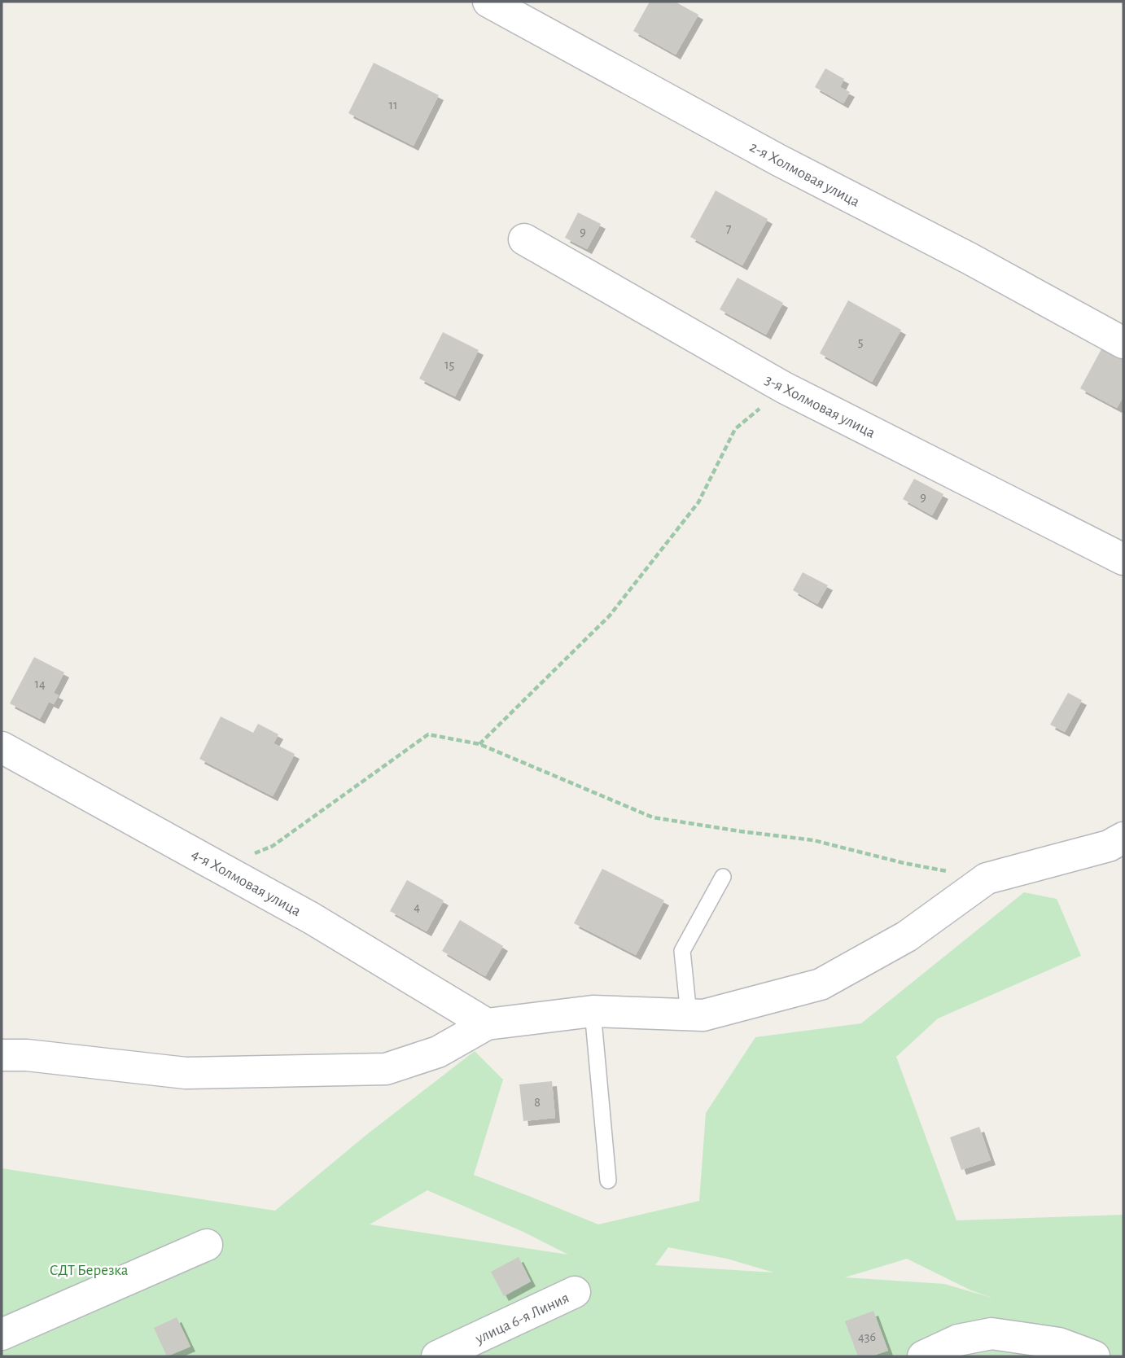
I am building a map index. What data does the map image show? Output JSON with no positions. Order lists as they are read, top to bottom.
{
  "streets": {
    "street": [
      "2-я Холмовая улица",
      "3-я Холмовая улица",
      "4-я Холмовая улица",
      "улица 6-я Линия"
    ]
  },
  "parks": ["СДТ Березка"],
  "house_numbers": [
    "11",
    "7",
    "9",
    "5",
    "15",
    "9",
    "14",
    "4",
    "8",
    "436"
  ]
}
